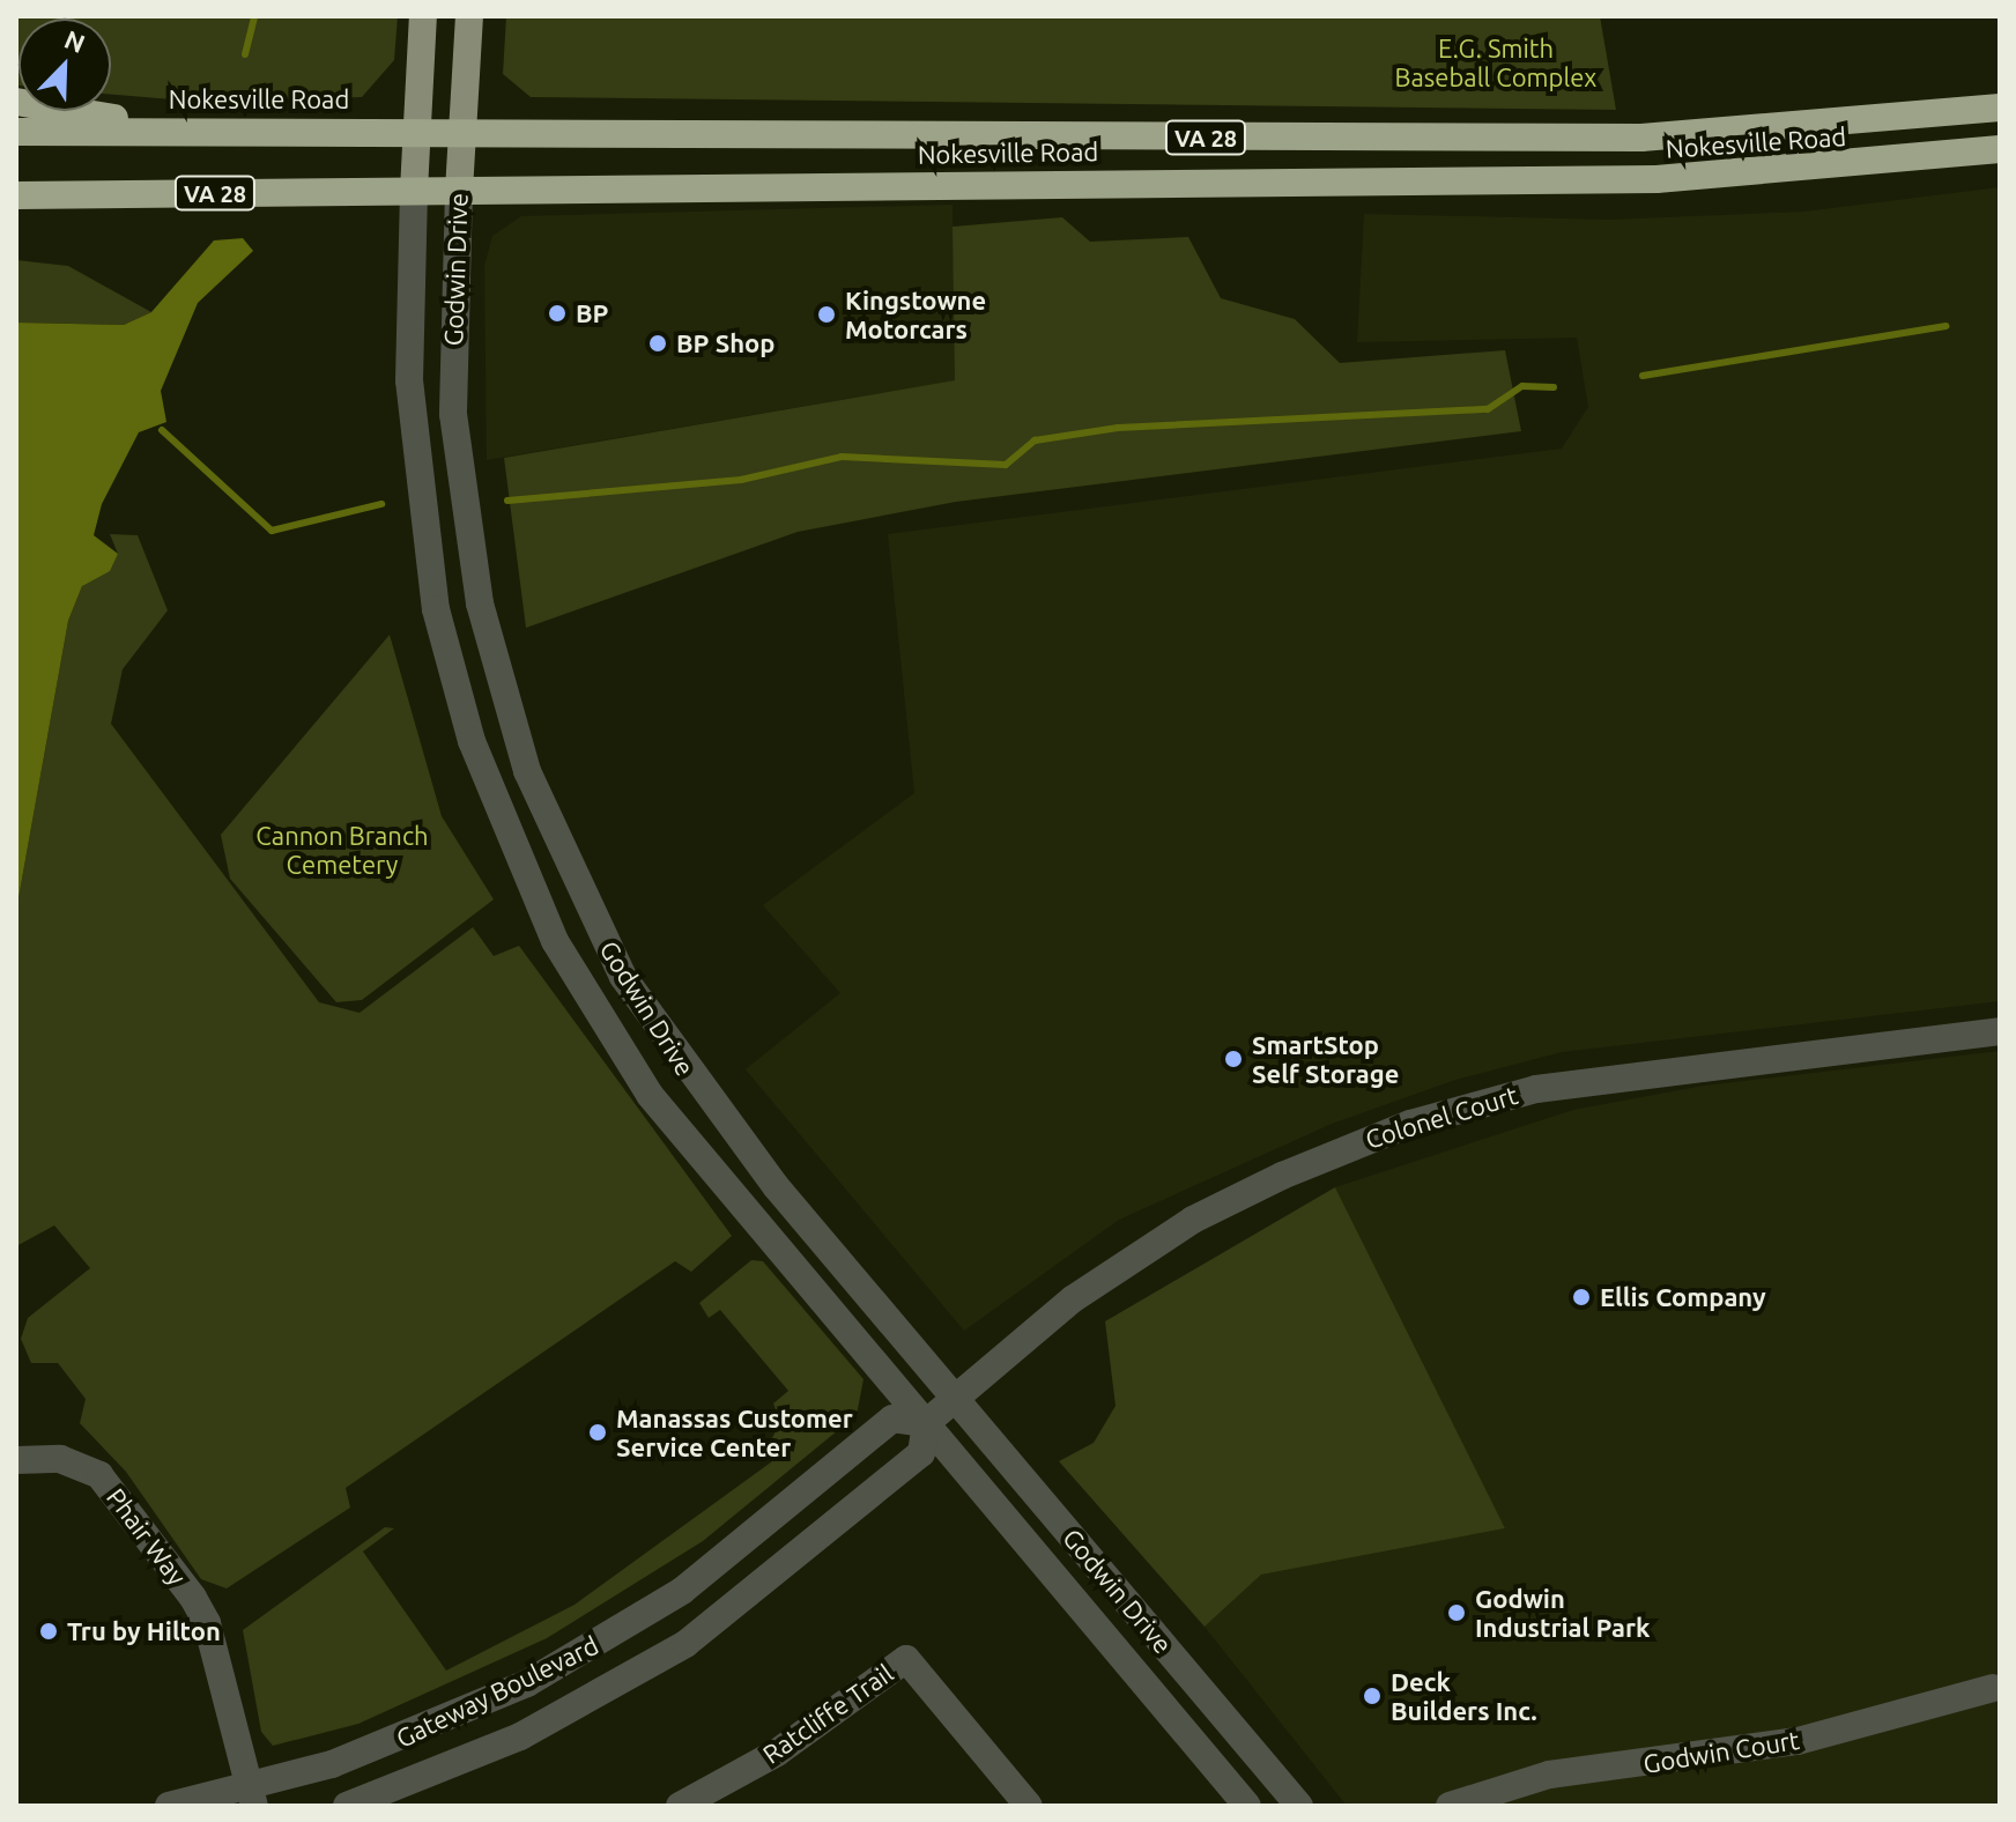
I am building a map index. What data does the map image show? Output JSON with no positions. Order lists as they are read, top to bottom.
{
  "streets": {
    "highway": ["Nokesville Road", "VA 28"],
    "main road": ["Godwin Drive"],
    "street": [
      "Colonel Court",
      "Phair Way",
      "Gateway Boulevard",
      "Ratcliffe Trail",
      "Godwin Court"
    ]
  },
  "crossings": [
    ["Nokesville Road", "Godwin Drive"],
    ["Godwin Drive", "Colonel Court"],
    ["Godwin Drive", "Gateway Boulevard"],
    ["Colonel Court", "Gateway Boulevard"],
    ["Phair Way", "Gateway Boulevard"]
  ],
  "parks": ["E.G. Smith Baseball Complex", "Cannon Branch Cemetery"],
  "places": [
    "BP",
    "Kingstowne Motorcars",
    "BP Shop",
    "SmartStop Self Storage",
    "Ellis Company",
    "Manassas Customer Service Center",
    "Godwin Industrial Park",
    "Tru by Hilton",
    "Deck Builders Inc."
  ],
  "north": "top right"
}
